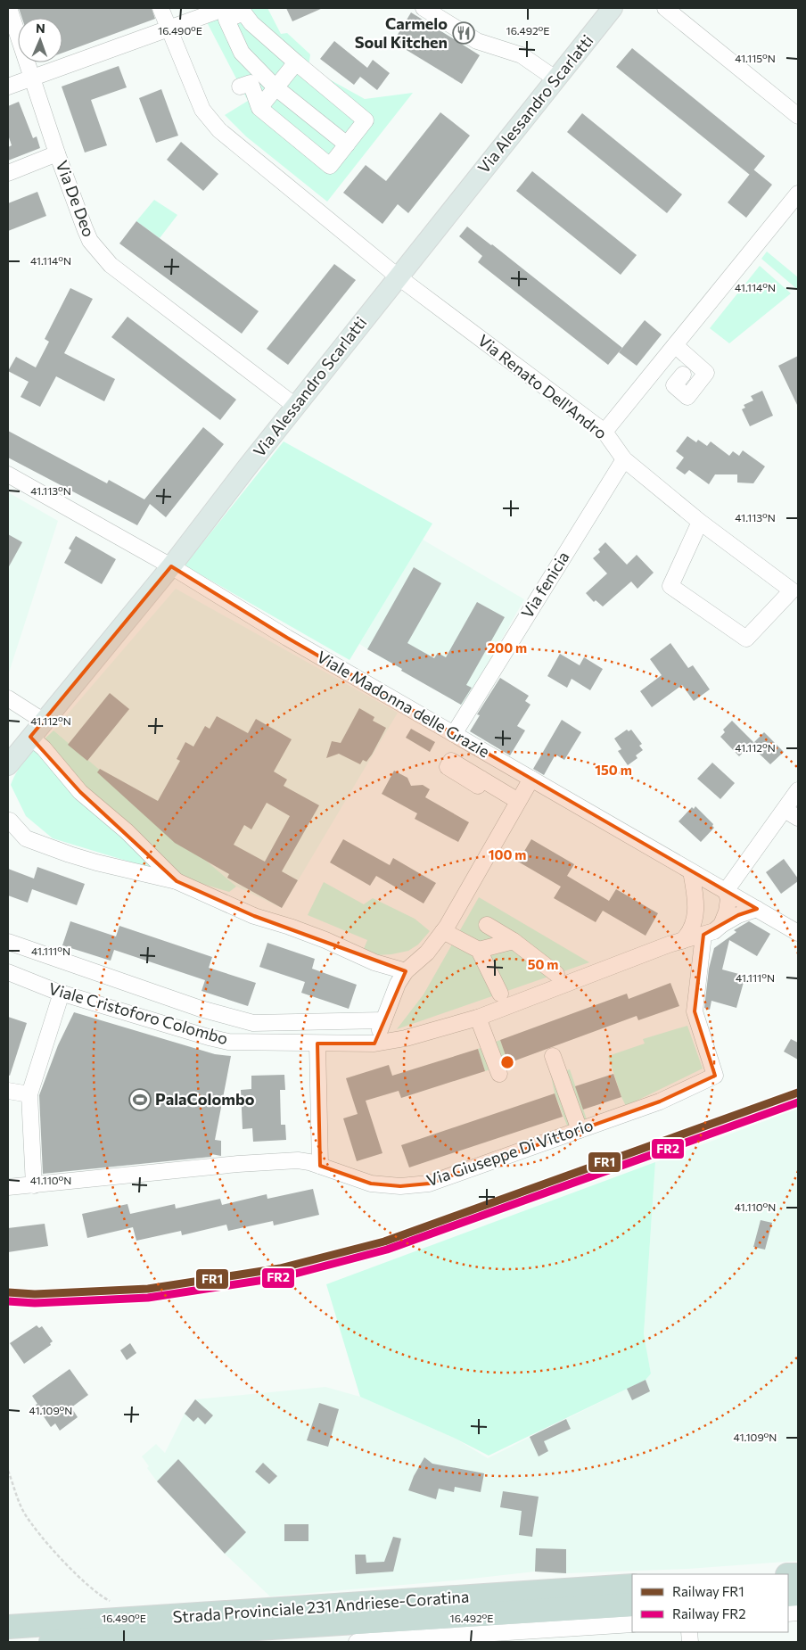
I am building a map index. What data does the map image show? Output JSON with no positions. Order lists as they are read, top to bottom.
{
  "streets": {
    "highway": ["Strada Provinciale 231 Andriese-Coratina"],
    "main road": ["Via Alessandro Scarlatti"],
    "street": [
      "Via De Deo",
      "Via Renato Dell'Andro",
      "Via fenicia",
      "Viale Madonna delle Grazie",
      "Viale Cristoforo Colombo",
      "Via Giuseppe Di Vittorio"
    ]
  },
  "crossings": [
    ["Via Alessandro Scarlatti", "Via De Deo"],
    ["Via Alessandro Scarlatti", "Via Renato Dell'Andro"],
    ["Via Alessandro Scarlatti", "Viale Madonna delle Grazie"],
    ["Via Renato Dell'Andro", "Via fenicia"],
    ["Via fenicia", "Viale Madonna delle Grazie"],
    ["Viale Madonna delle Grazie", "Viale Cristoforo Colombo"],
    ["Viale Cristoforo Colombo", "Via Giuseppe Di Vittorio"]
  ],
  "places": {
    "restaurant": ["Carmelo Soul Kitchen"],
    "sports": ["PalaColombo"]
  },
  "lines": ["rail line FR1", "rail line FR2"],
  "legend": ["Railway FR1", "Railway FR2"],
  "north": "top",
  "coordinates": [
    "16.490°E",
    "16.492°E",
    "41.115°N",
    "41.114°N",
    "41.113°N",
    "41.112°N",
    "41.111°N",
    "41.110°N",
    "41.109°N"
  ],
  "rings": [
    "200 m",
    "150 m",
    "100 m",
    "50 m"
  ]
}
